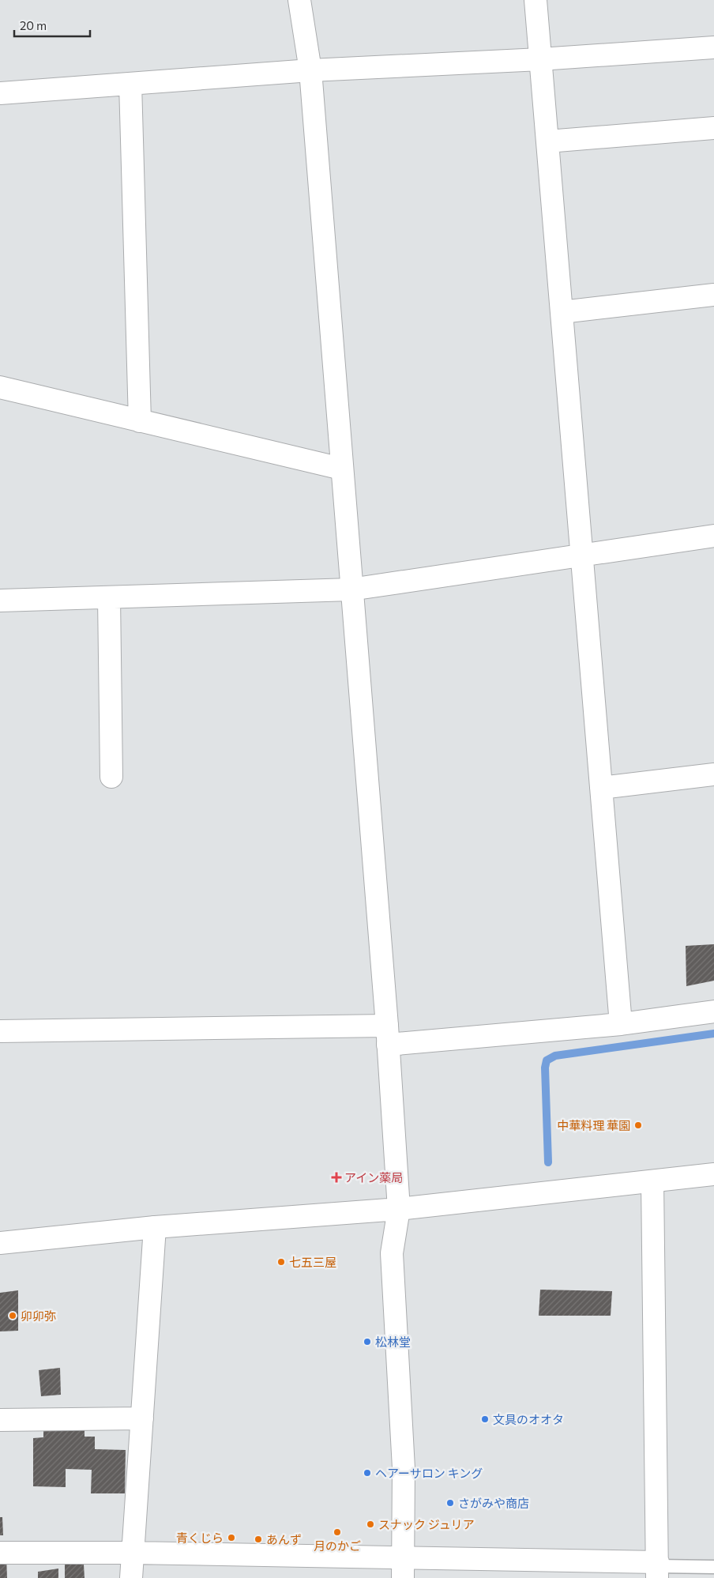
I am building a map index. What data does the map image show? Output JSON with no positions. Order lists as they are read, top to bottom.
{
  "places": {
    "other": [
      "中華料理 華園",
      "七五三屋",
      "卯卯弥",
      "松林堂",
      "文具のオオタ",
      "ヘアーサロン キング",
      "さがみや商店",
      "スナック ジュリア",
      "月のかご",
      "青くじら",
      "あんず"
    ],
    "health": ["アイン薬局"]
  },
  "scale_bar": "20 m"
}
